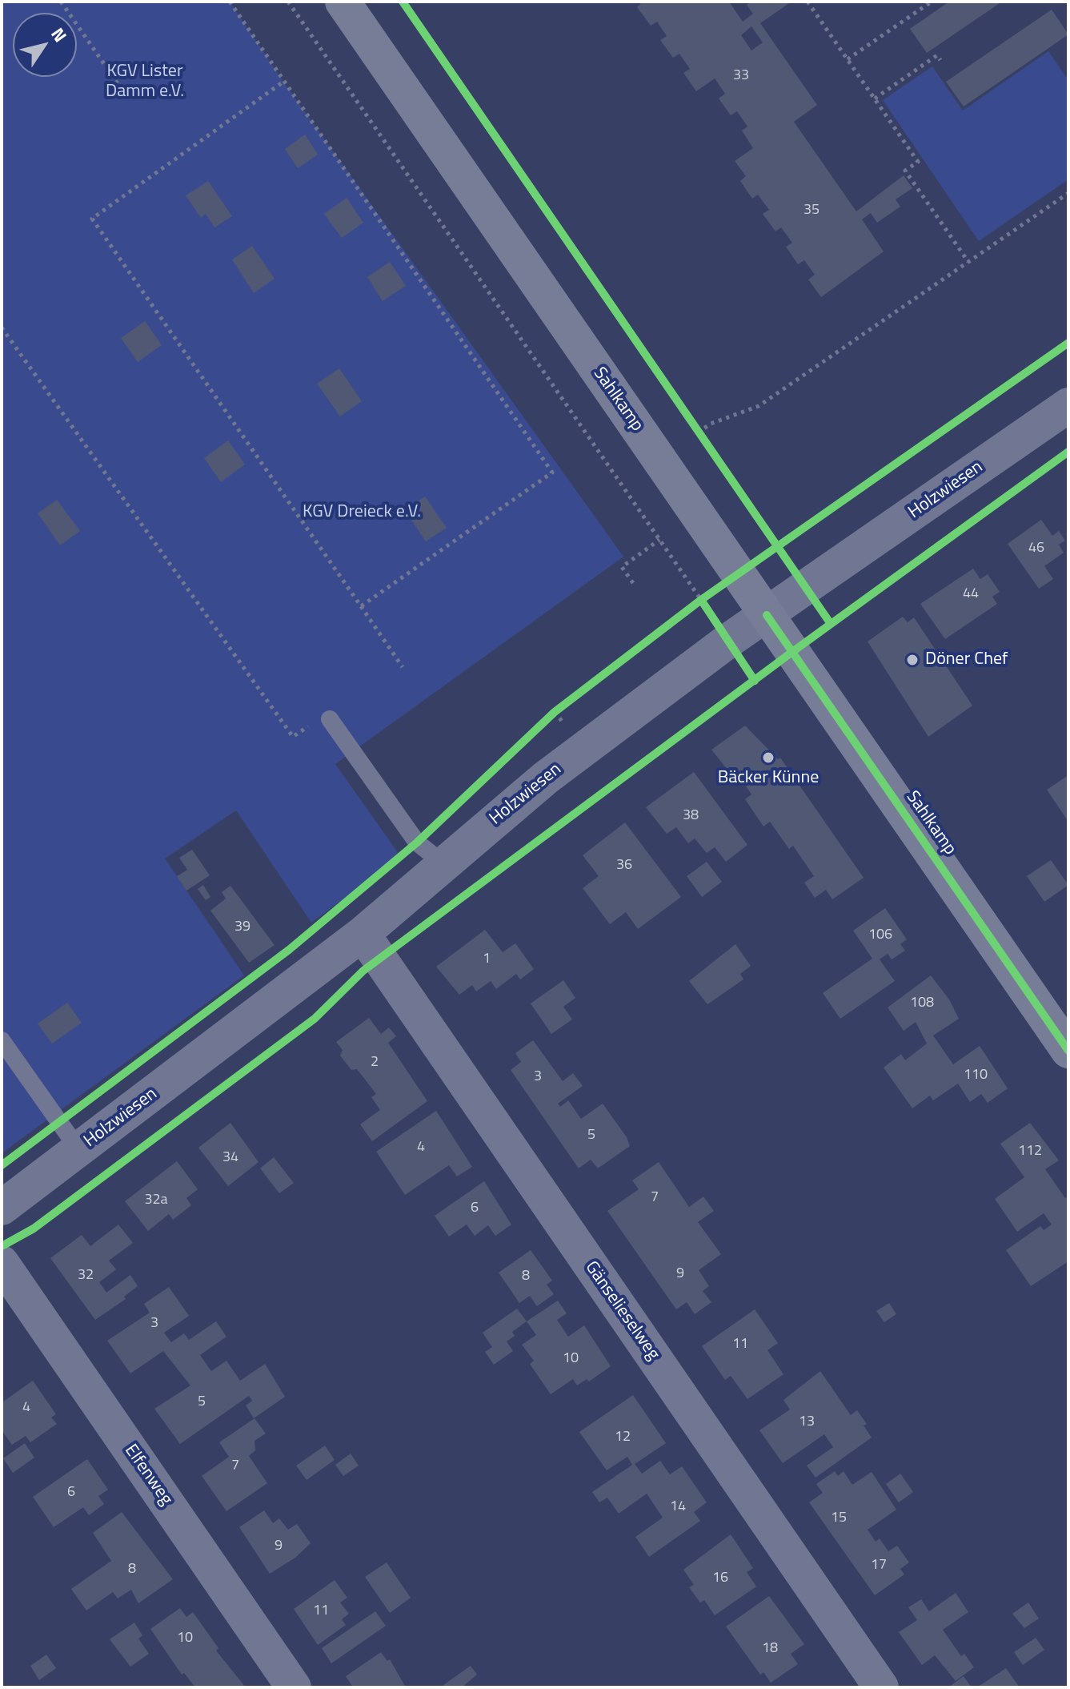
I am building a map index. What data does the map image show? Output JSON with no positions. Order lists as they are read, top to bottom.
{
  "streets": {
    "street": [
      "Sahlkamp",
      "Holzwiesen",
      "Gänselieselweg",
      "Elfenweg"
    ]
  },
  "crossings": [
    ["Sahlkamp", "Holzwiesen"],
    ["Holzwiesen", "Gänselieselweg"]
  ],
  "parks": ["KGV Lister Damm e.V.", "KGV Dreieck e.V."],
  "places": ["Döner Chef", "Bäcker Künne"],
  "house_numbers": [
    "33",
    "35",
    "46",
    "44",
    "38",
    "36",
    "39",
    "106",
    "1",
    "108",
    "2",
    "110",
    "3",
    "5",
    "4",
    "112",
    "34",
    "7",
    "32a",
    "6",
    "9",
    "32",
    "8",
    "3",
    "11",
    "10",
    "5",
    "4",
    "13",
    "12",
    "7",
    "6",
    "14",
    "15",
    "9",
    "17",
    "8",
    "16",
    "11",
    "10",
    "18"
  ],
  "north": "top right"
}
